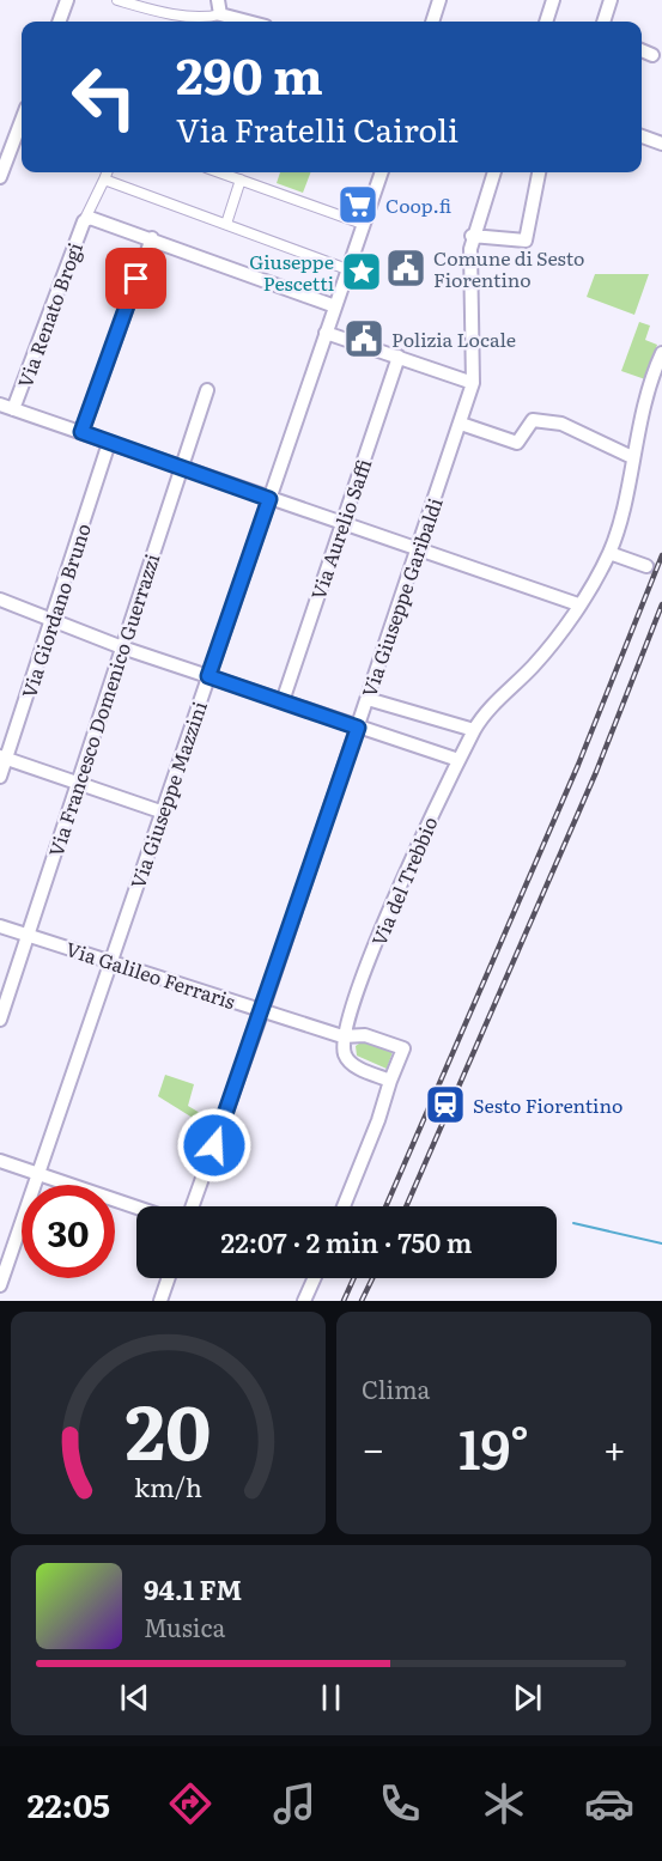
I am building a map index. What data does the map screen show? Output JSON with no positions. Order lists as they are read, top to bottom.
{
  "streets": {
    "street": [
      "Via Renato Brogi",
      "Via Aurelio Saffi",
      "Via Giuseppe Garibaldi",
      "Via Giordano Bruno",
      "Via Francesco Domenico Guerrazzi",
      "Via Giuseppe Mazzini",
      "Via del Trebbio",
      "Via Galileo Ferraris"
    ]
  },
  "crossings": [
    ["Via Giuseppe Garibaldi", "Via Galileo Ferraris"],
    ["Via Francesco Domenico Guerrazzi", "Via Galileo Ferraris"],
    ["Via Giuseppe Mazzini", "Via Galileo Ferraris"],
    ["Via del Trebbio", "Via Galileo Ferraris"]
  ],
  "places": {
    "supermarket": ["Coop.fi"],
    "public building": ["Comune di Sesto Fiorentino", "Polizia Locale"],
    "place": ["Giuseppe Pescetti"],
    "station": ["Sesto Fiorentino"]
  },
  "page": {
    "turn": ["290 m", "Via Fratelli Cairoli"],
    "limit": "30",
    "trip": "22:07 · 2 min · 750 m",
    "tile": "Clima",
    "heat": ["−", "19°", "+"],
    "song": ["94.1 FM", "Musica"],
    "tabs": "22:05",
    "gauge": ["20", "km/h"]
  }
}
